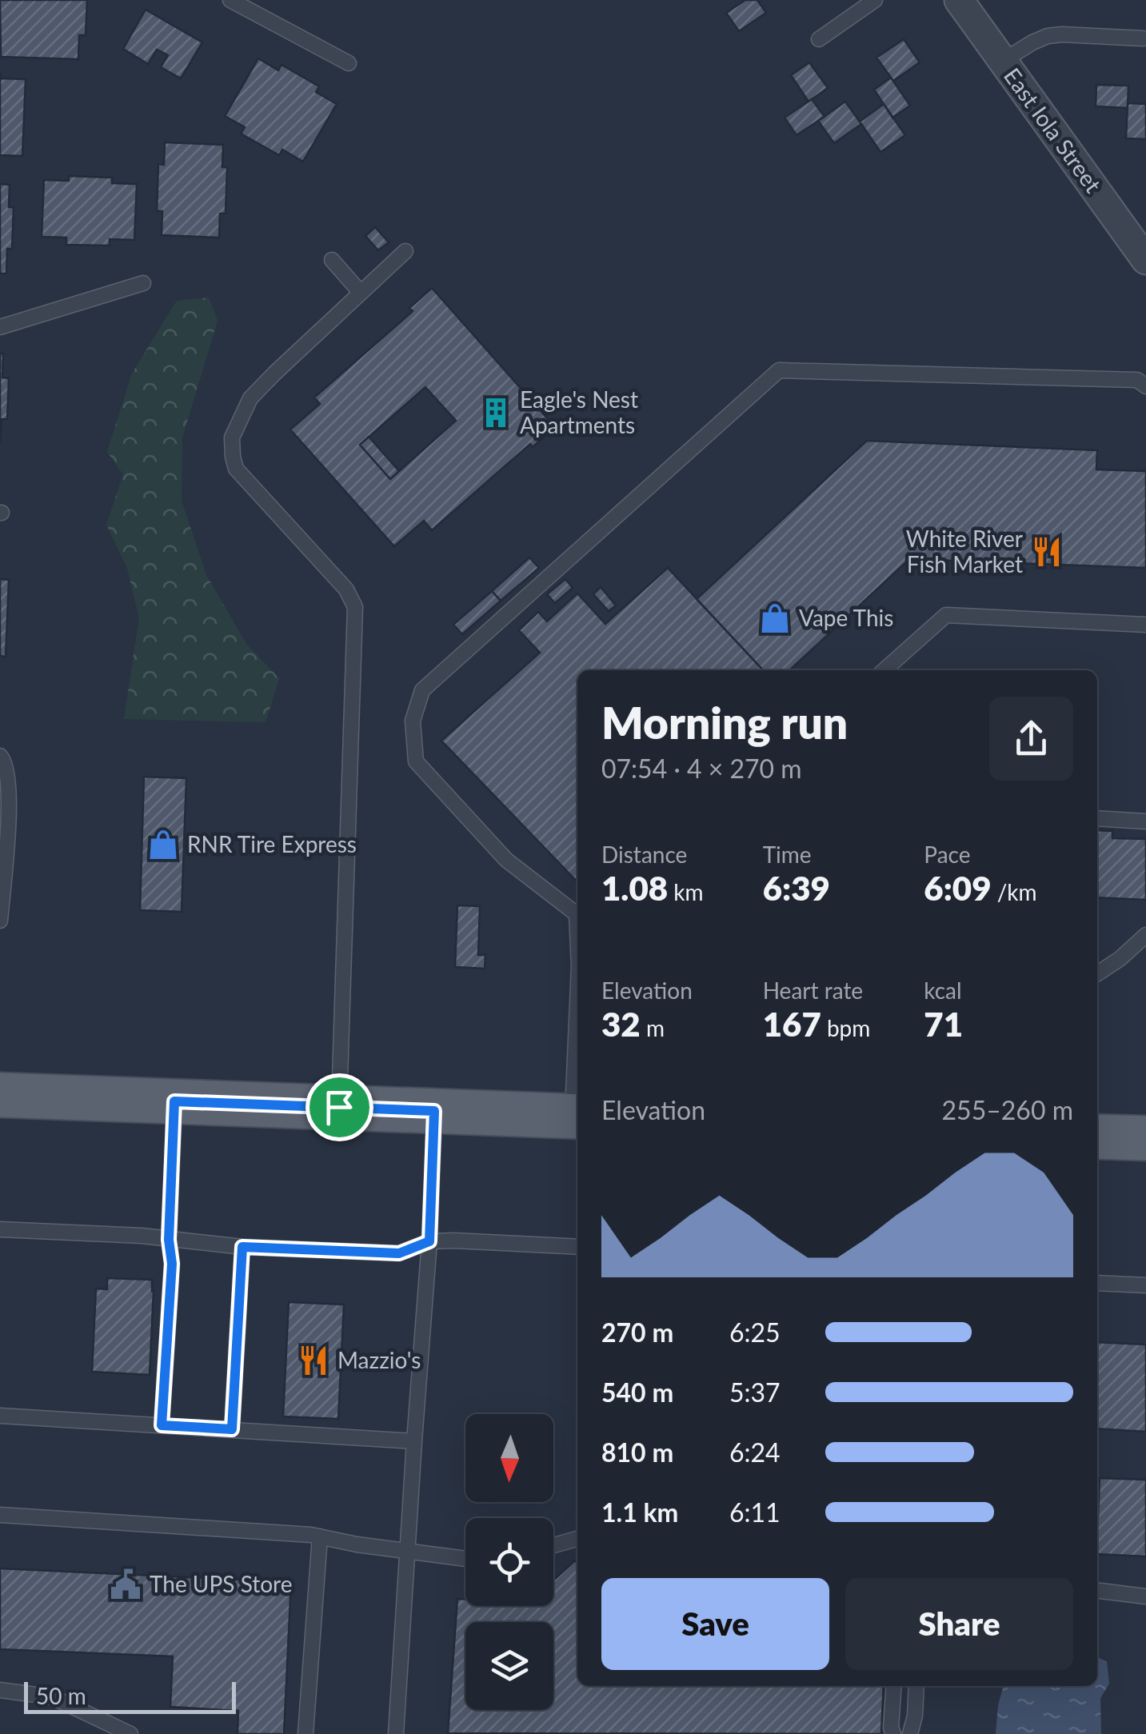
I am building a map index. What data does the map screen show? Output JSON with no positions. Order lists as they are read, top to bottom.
{
  "streets": {
    "street": ["East Iola Street"]
  },
  "places": {
    "building": ["Eagle's Nest Apartments"],
    "restaurant": ["White River Fish Market", "Mazzio's"],
    "shop": ["Vape This", "RNR Tire Express"],
    "public building": ["The UPS Store"]
  },
  "scale_bar": "50 m",
  "north": "bottom",
  "page": {
    "heading": ["Morning run", "07:54 · 4 × 270 m"],
    "stats": [
      ["Distance", "1.08 km"],
      ["Time", "6:39"],
      ["Pace", "6:09 /km"],
      ["Elevation", "32 m"],
      ["Heart rate", "167 bpm"],
      ["kcal", "71"]
    ],
    "chart": ["Elevation", "255–260 m"],
    "list": [
      {
        "name": "270 m",
        "note": "6:25"
      },
      {
        "name": "540 m",
        "note": "5:37"
      },
      {
        "name": "810 m",
        "note": "6:24"
      },
      {
        "name": "1.1 km",
        "note": "6:11"
      }
    ],
    "buttons": ["Save", "Share"],
    "scale": "50 m"
  }
}
